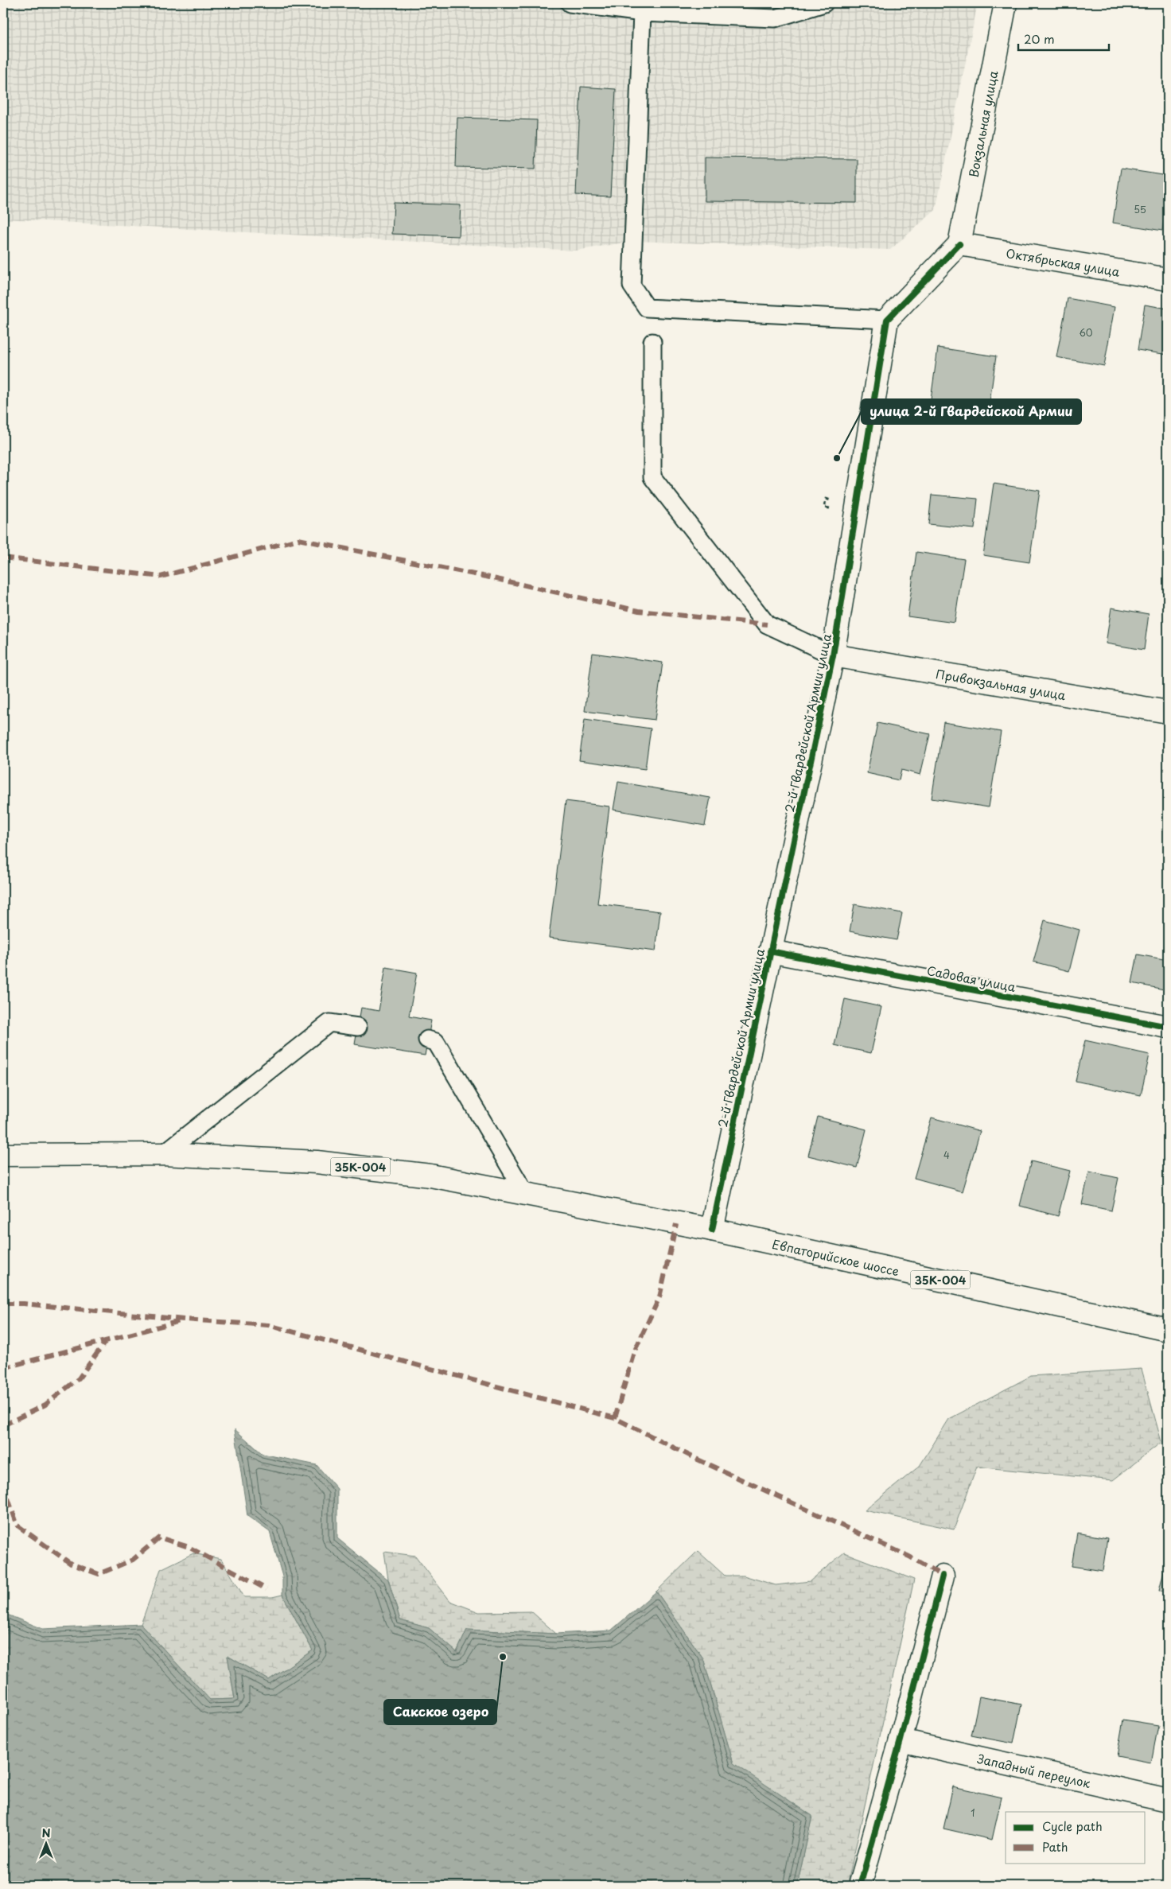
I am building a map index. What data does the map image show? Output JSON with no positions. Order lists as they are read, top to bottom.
{
  "streets": {
    "street": [
      "Вокзальная улица",
      "Октябрьская улица",
      "Привокзальная улица",
      "2-й Гвардейской Армии улица",
      "Садовая улица",
      "35К-004",
      "Евпаторийское шоссе",
      "Западный переулок"
    ]
  },
  "crossings": [
    ["Вокзальная улица", "Октябрьская улица"],
    ["Привокзальная улица", "2-й Гвардейской Армии улица"],
    ["2-й Гвардейской Армии улица", "Садовая улица"],
    ["2-й Гвардейской Армии улица", "35К-004"],
    ["2-й Гвардейской Армии улица", "Евпаторийское шоссе"],
    ["35К-004", "Евпаторийское шоссе"]
  ],
  "places": ["улица 2-й Гвардейской Армии", "Сакское озеро"],
  "house_numbers": [
    "55",
    "60",
    "4",
    "1"
  ],
  "legend": ["Cycle path", "Path"],
  "scale_bar": "20 m",
  "north": "top"
}
